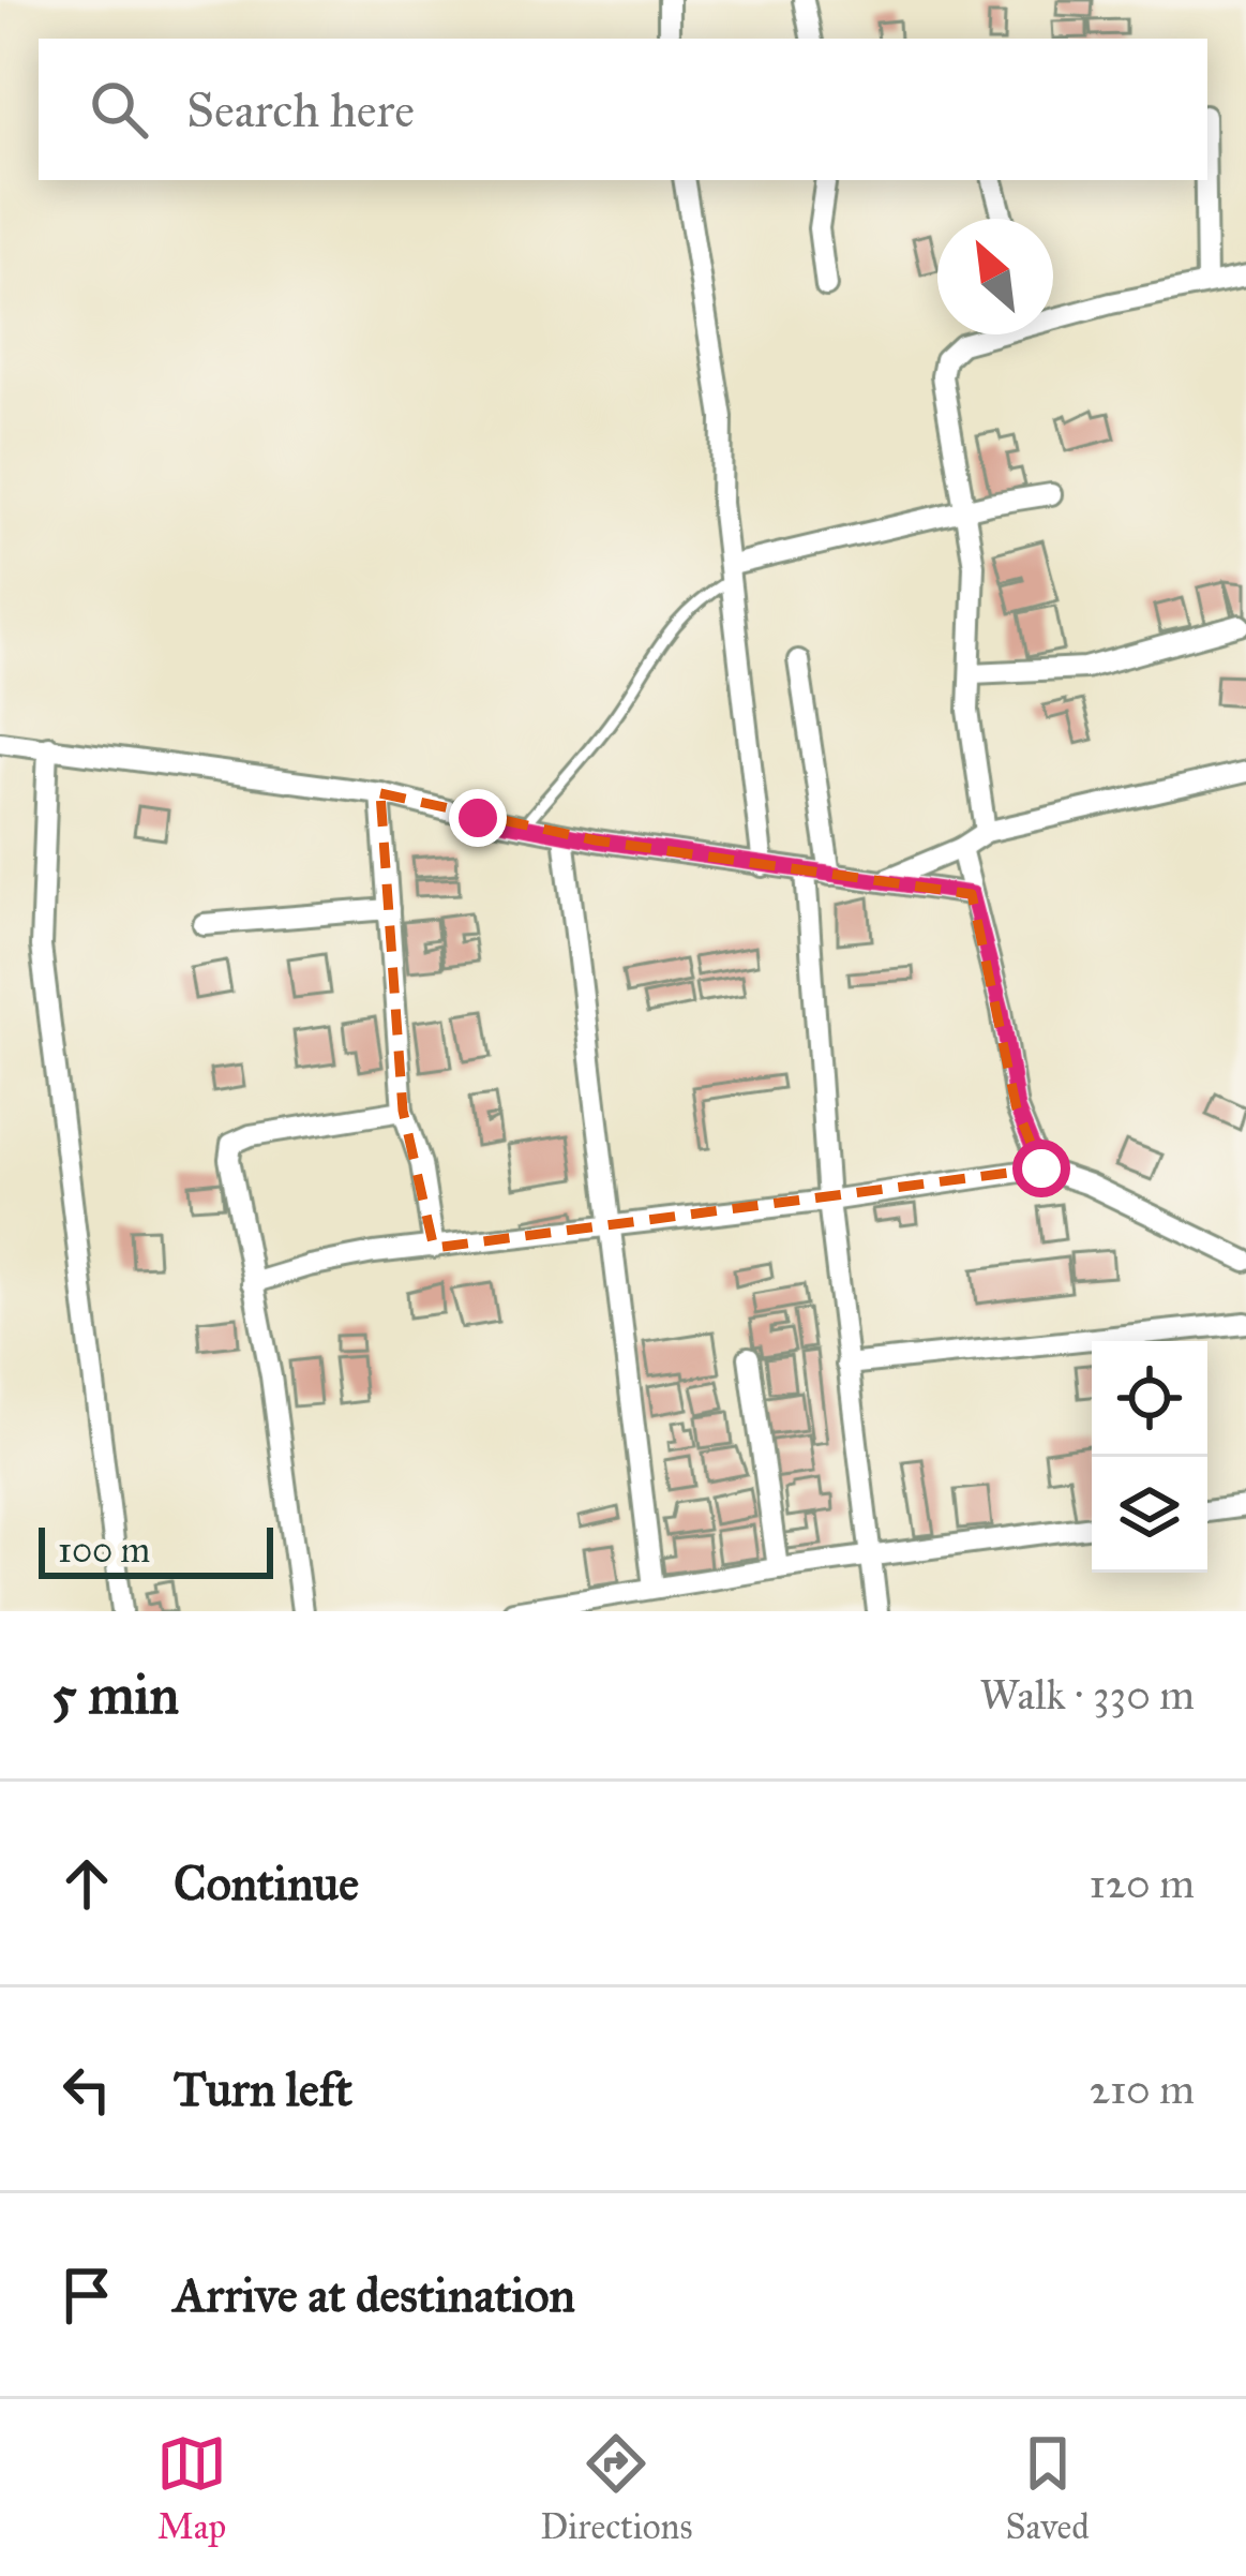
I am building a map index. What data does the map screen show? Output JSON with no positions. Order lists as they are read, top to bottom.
{
  "scale_bar": "100 m",
  "north": "top left",
  "page": {
    "search": "Search here",
    "scale": "100 m",
    "heading": ["5 min", "Walk · 330 m"],
    "list": [
      ["Continue", "120 m"],
      ["Turn left", "210 m"],
      "Arrive at destination"
    ],
    "nav": ["Map", "Directions", "Saved"]
  }
}
